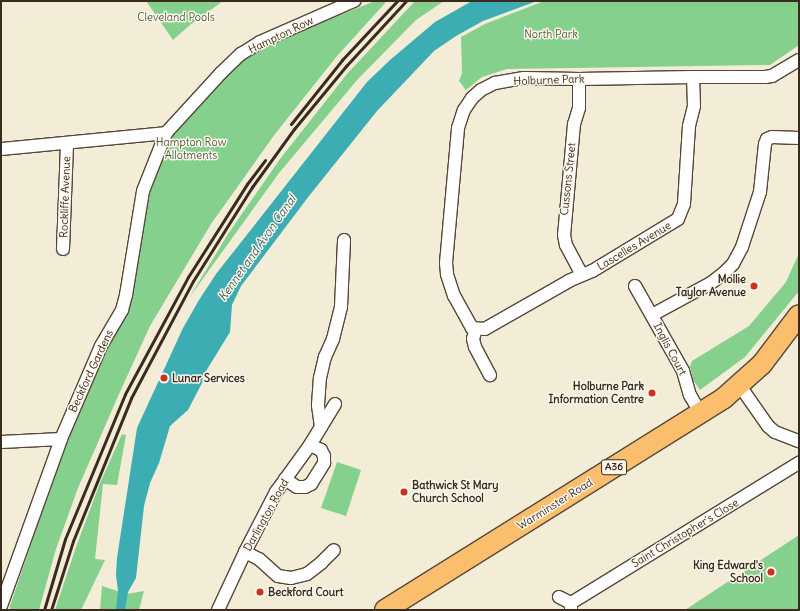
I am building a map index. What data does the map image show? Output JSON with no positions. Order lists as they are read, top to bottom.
{
  "streets": {
    "highway": ["A36", "Warminster Road"],
    "street": [
      "Hampton Row",
      "Holburne Park",
      "Cussons Street",
      "Rockliffe Avenue",
      "Lascelles Avenue",
      "Inglis Court",
      "Beckford Gardens",
      "Darlington Road",
      "Saint Christopher's Close"
    ]
  },
  "crossings": [
    ["Hampton Row", "Rockliffe Avenue"],
    ["Hampton Row", "Beckford Gardens"],
    ["Holburne Park", "Cussons Street"],
    ["Holburne Park", "Lascelles Avenue"],
    ["Cussons Street", "Lascelles Avenue"],
    ["Rockliffe Avenue", "Beckford Gardens"],
    ["Inglis Court", "Warminster Road"]
  ],
  "water": ["Kennet and Avon Canal"],
  "parks": ["Cleveland Pools", "North Park", "Hampton Row Allotments"],
  "places": [
    "Mollie Taylor Avenue",
    "Lunar Services",
    "Holburne Park Information Centre",
    "Bathwick St Mary Church School",
    "King Edward's School",
    "Beckford Court"
  ]
}
